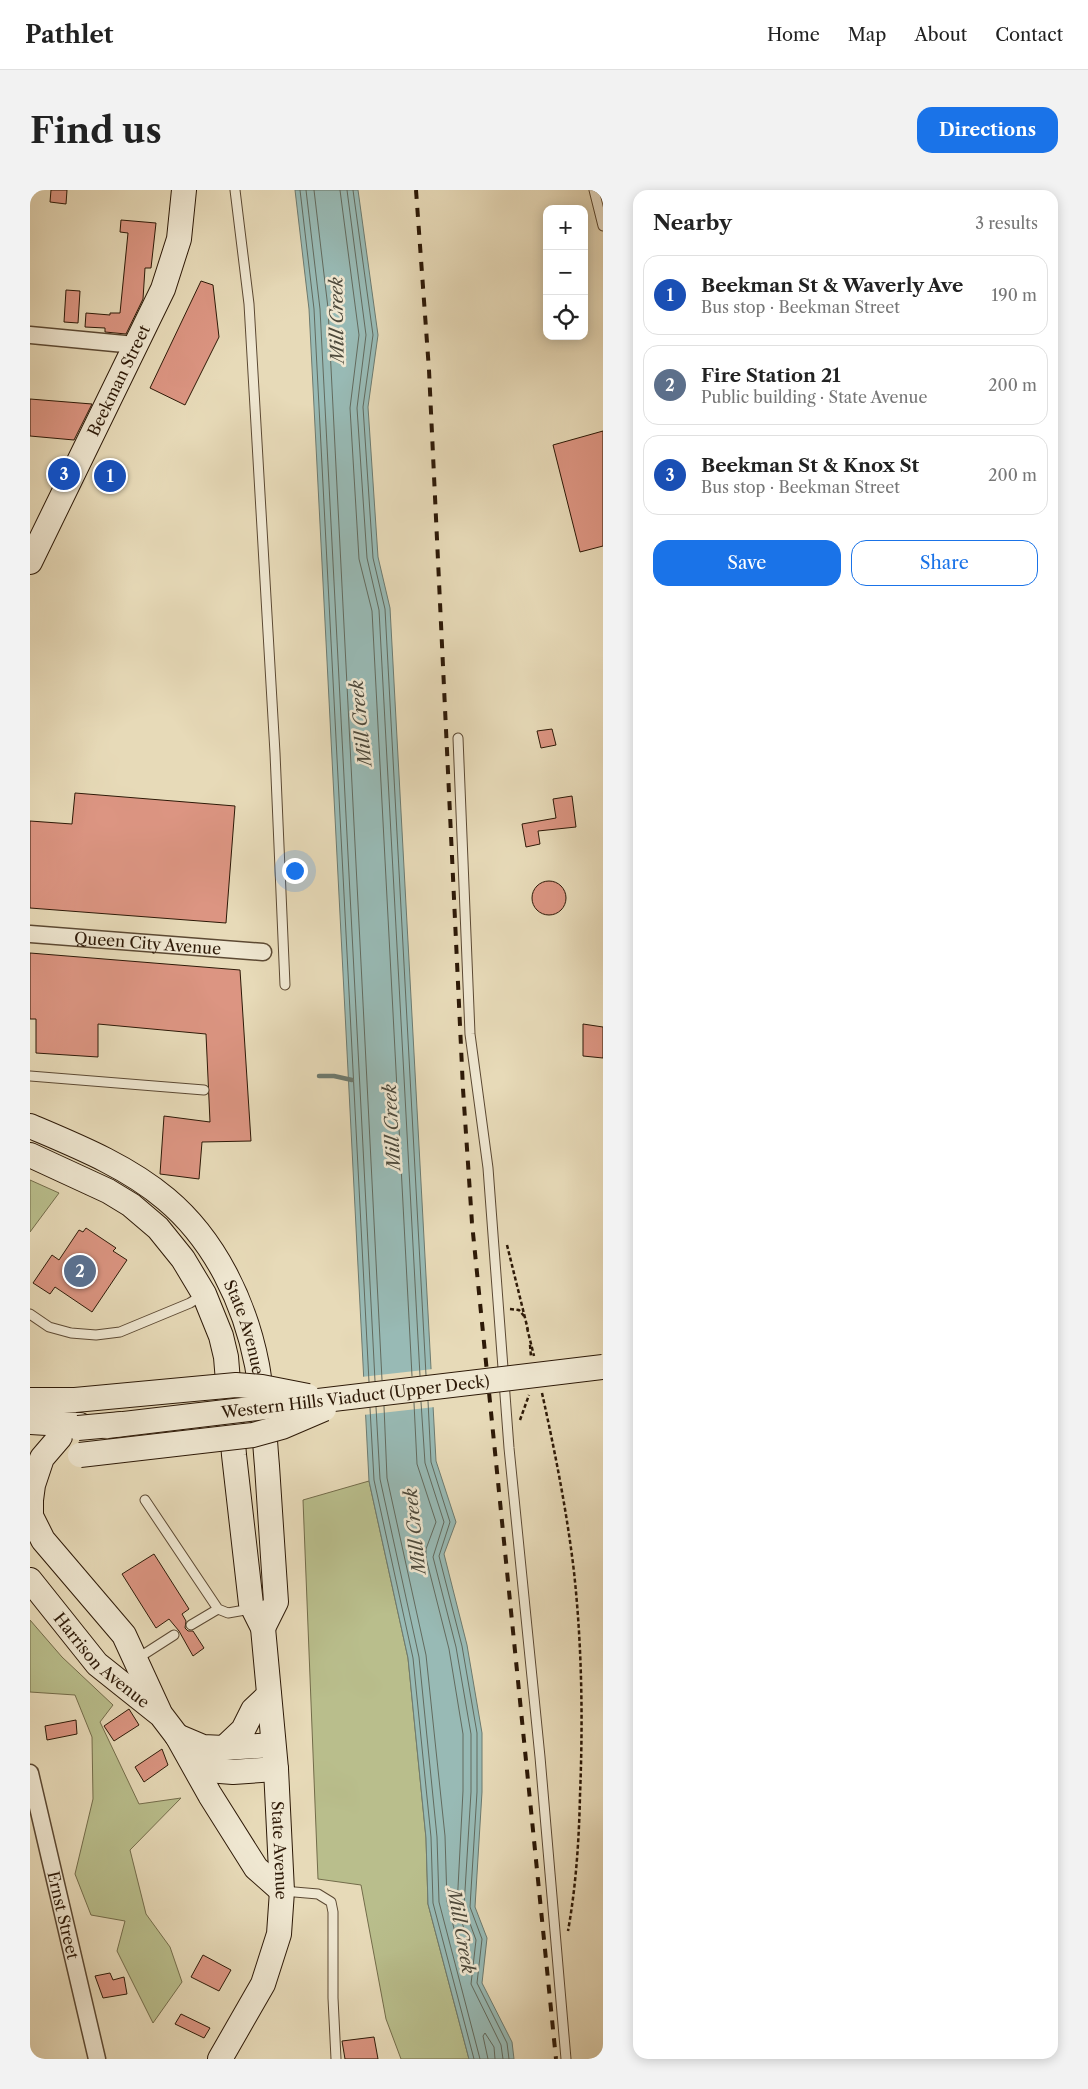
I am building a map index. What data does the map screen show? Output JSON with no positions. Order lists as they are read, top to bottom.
{
  "streets": {
    "main road": [
      "Beekman Street",
      "State Avenue",
      "Western Hills Viaduct (Upper Deck)",
      "Harrison Avenue"
    ],
    "street": ["Queen City Avenue", "Ernst Street"]
  },
  "crossings": [
    ["State Avenue", "Harrison Avenue"]
  ],
  "water": ["Mill Creek"],
  "page": {
    "header": "Pathlet",
    "nav": [
      "Home",
      "Map",
      "About",
      "Contact"
    ],
    "buttons": [
      "Directions",
      ["Save", "Share"]
    ],
    "title": "Find us",
    "heading": ["Nearby", "3 results"],
    "map_buttons": ["+", "−"],
    "list": [
      {
        "mark": "1",
        "name": "Beekman St & Waverly Ave",
        "note": "Bus stop · Beekman Street",
        "value": "190 m"
      },
      {
        "mark": "2",
        "name": "Fire Station 21",
        "note": "Public building · State Avenue",
        "value": "200 m"
      },
      {
        "mark": "3",
        "name": "Beekman St & Knox St",
        "note": "Bus stop · Beekman Street",
        "value": "200 m"
      }
    ],
    "pins": ["3", "1", "2"]
  }
}
